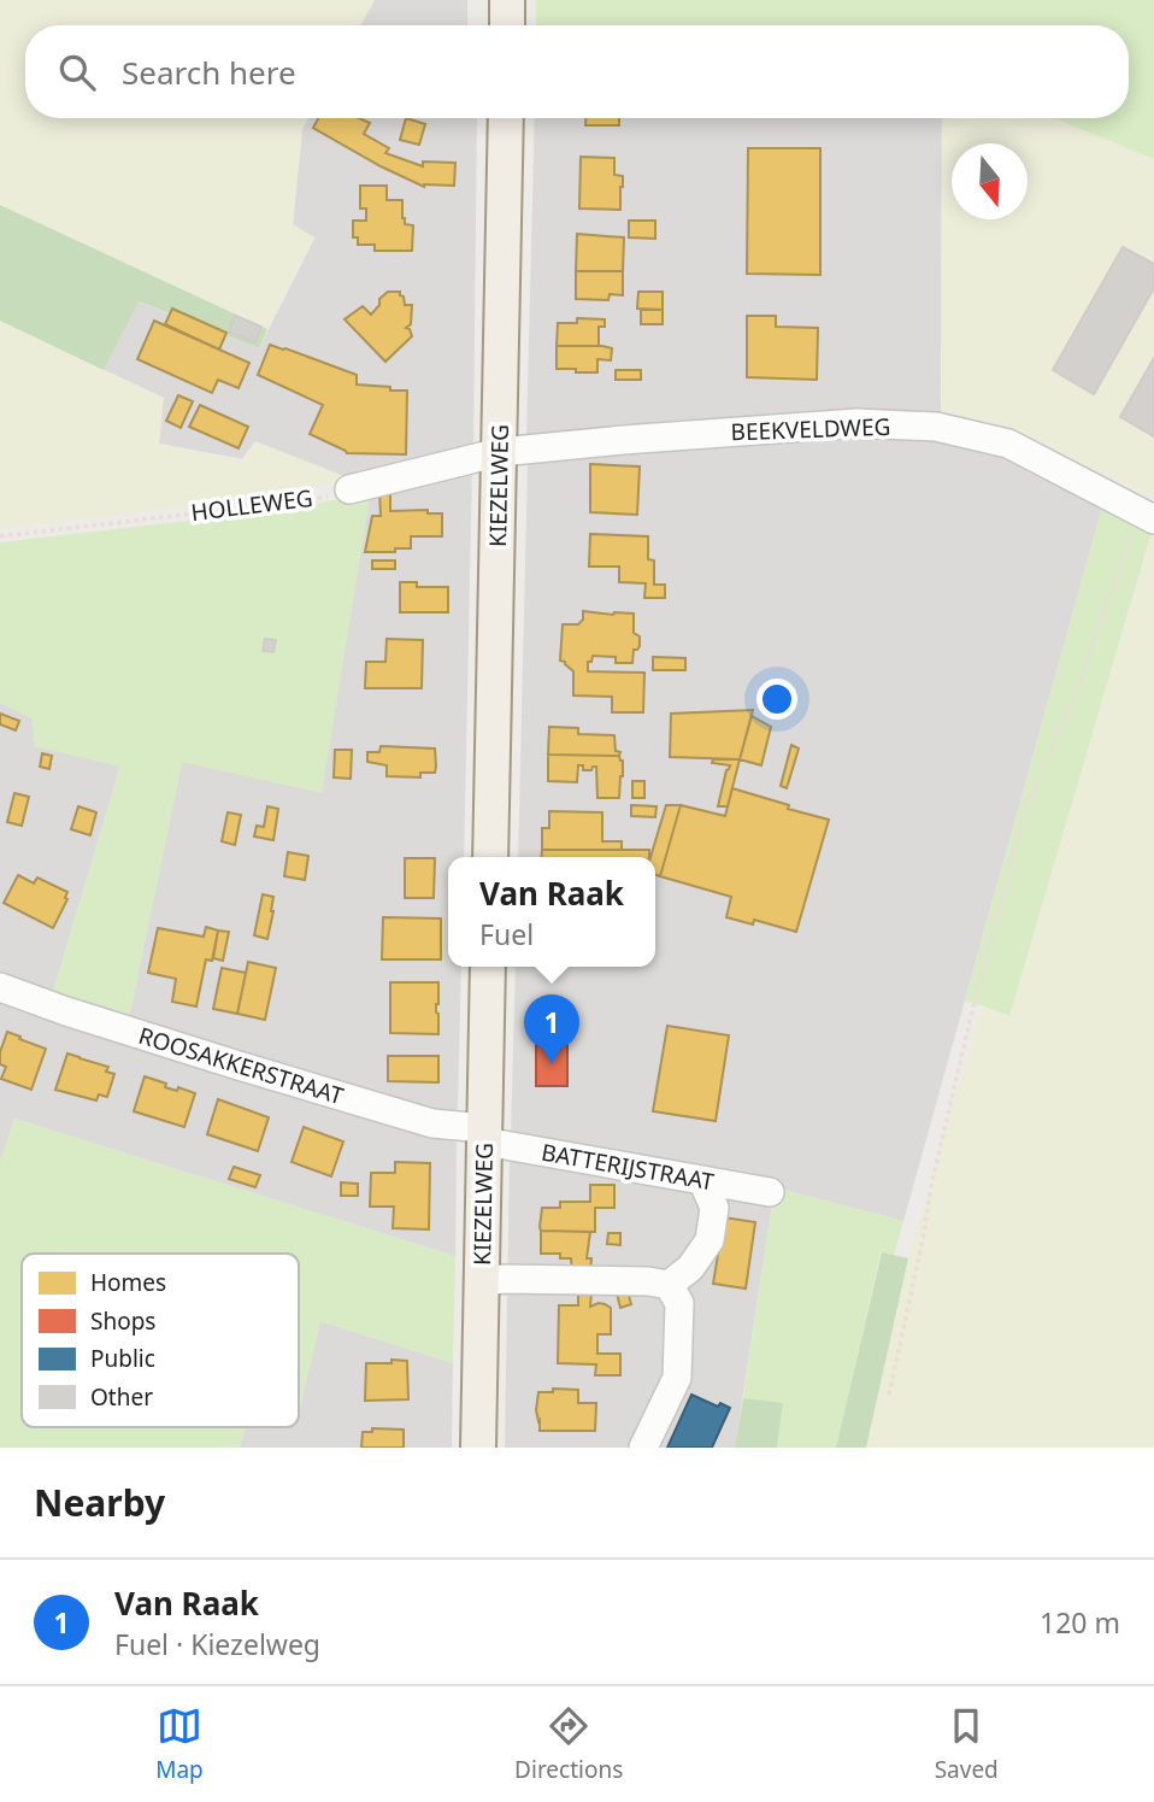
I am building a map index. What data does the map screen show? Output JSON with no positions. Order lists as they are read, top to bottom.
{
  "streets": {
    "main road": ["KIEZELWEG"],
    "street": ["BEEKVELDWEG", "ROOSAKKERSTRAAT", "BATTERIJSTRAAT"],
    "path": ["HOLLEWEG"]
  },
  "crossings": [
    ["BEEKVELDWEG", "KIEZELWEG"],
    ["KIEZELWEG", "ROOSAKKERSTRAAT"],
    ["KIEZELWEG", "BATTERIJSTRAAT"],
    ["ROOSAKKERSTRAAT", "BATTERIJSTRAAT"]
  ],
  "legend": [
    "Homes",
    "Shops",
    "Public",
    "Other"
  ],
  "north": "bottom",
  "page": {
    "search": "Search here",
    "popup": ["Van Raak", "Fuel"],
    "pins": "1",
    "heading": "Nearby",
    "list": [
      {
        "mark": "1",
        "name": "Van Raak",
        "note": "Fuel · Kiezelweg",
        "value": "120 m"
      }
    ],
    "nav": ["Map", "Directions", "Saved"]
  }
}
